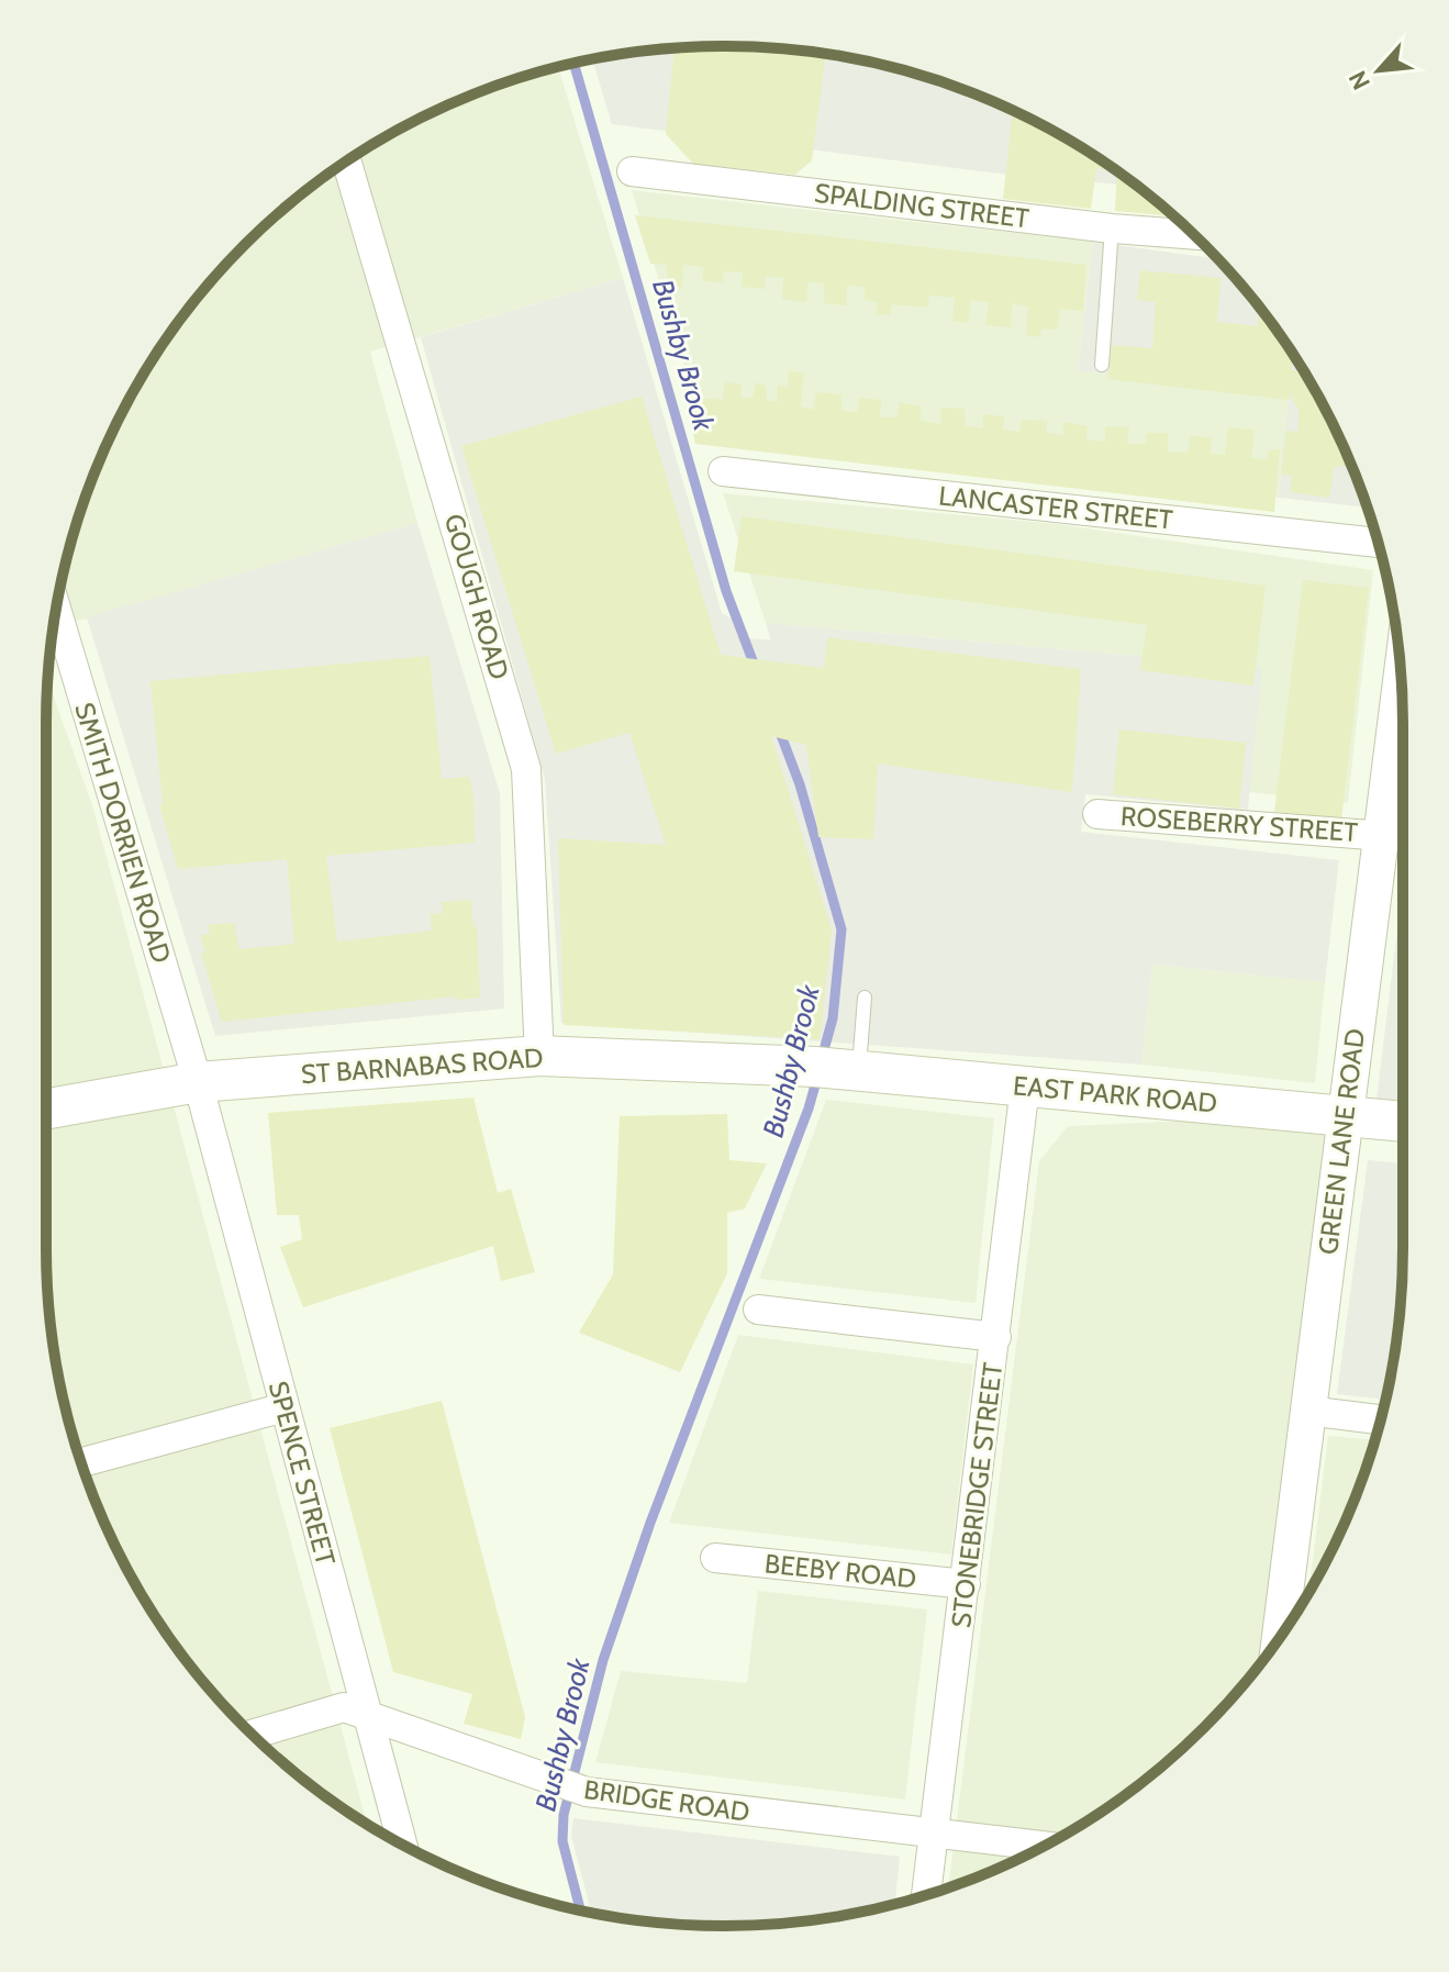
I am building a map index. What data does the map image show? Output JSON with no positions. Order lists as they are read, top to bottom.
{
  "streets": {
    "main road": ["ST BARNABAS ROAD", "EAST PARK ROAD"],
    "street": [
      "SPALDING STREET",
      "LANCASTER STREET",
      "GOUGH ROAD",
      "ROSEBERRY STREET",
      "SMITH DORRIEN ROAD",
      "GREEN LANE ROAD",
      "SPENCE STREET",
      "STONEBRIDGE STREET",
      "BEEBY ROAD",
      "BRIDGE ROAD"
    ]
  },
  "crossings": [
    ["GOUGH ROAD", "ST BARNABAS ROAD"],
    ["ROSEBERRY STREET", "GREEN LANE ROAD"],
    ["SMITH DORRIEN ROAD", "ST BARNABAS ROAD"],
    ["SMITH DORRIEN ROAD", "SPENCE STREET"],
    ["ST BARNABAS ROAD", "EAST PARK ROAD"],
    ["ST BARNABAS ROAD", "SPENCE STREET"],
    ["EAST PARK ROAD", "GREEN LANE ROAD"],
    ["EAST PARK ROAD", "STONEBRIDGE STREET"],
    ["SPENCE STREET", "BRIDGE ROAD"],
    ["STONEBRIDGE STREET", "BEEBY ROAD"],
    ["STONEBRIDGE STREET", "BRIDGE ROAD"]
  ],
  "water": ["Bushby Brook"],
  "north": "bottom left"
}
